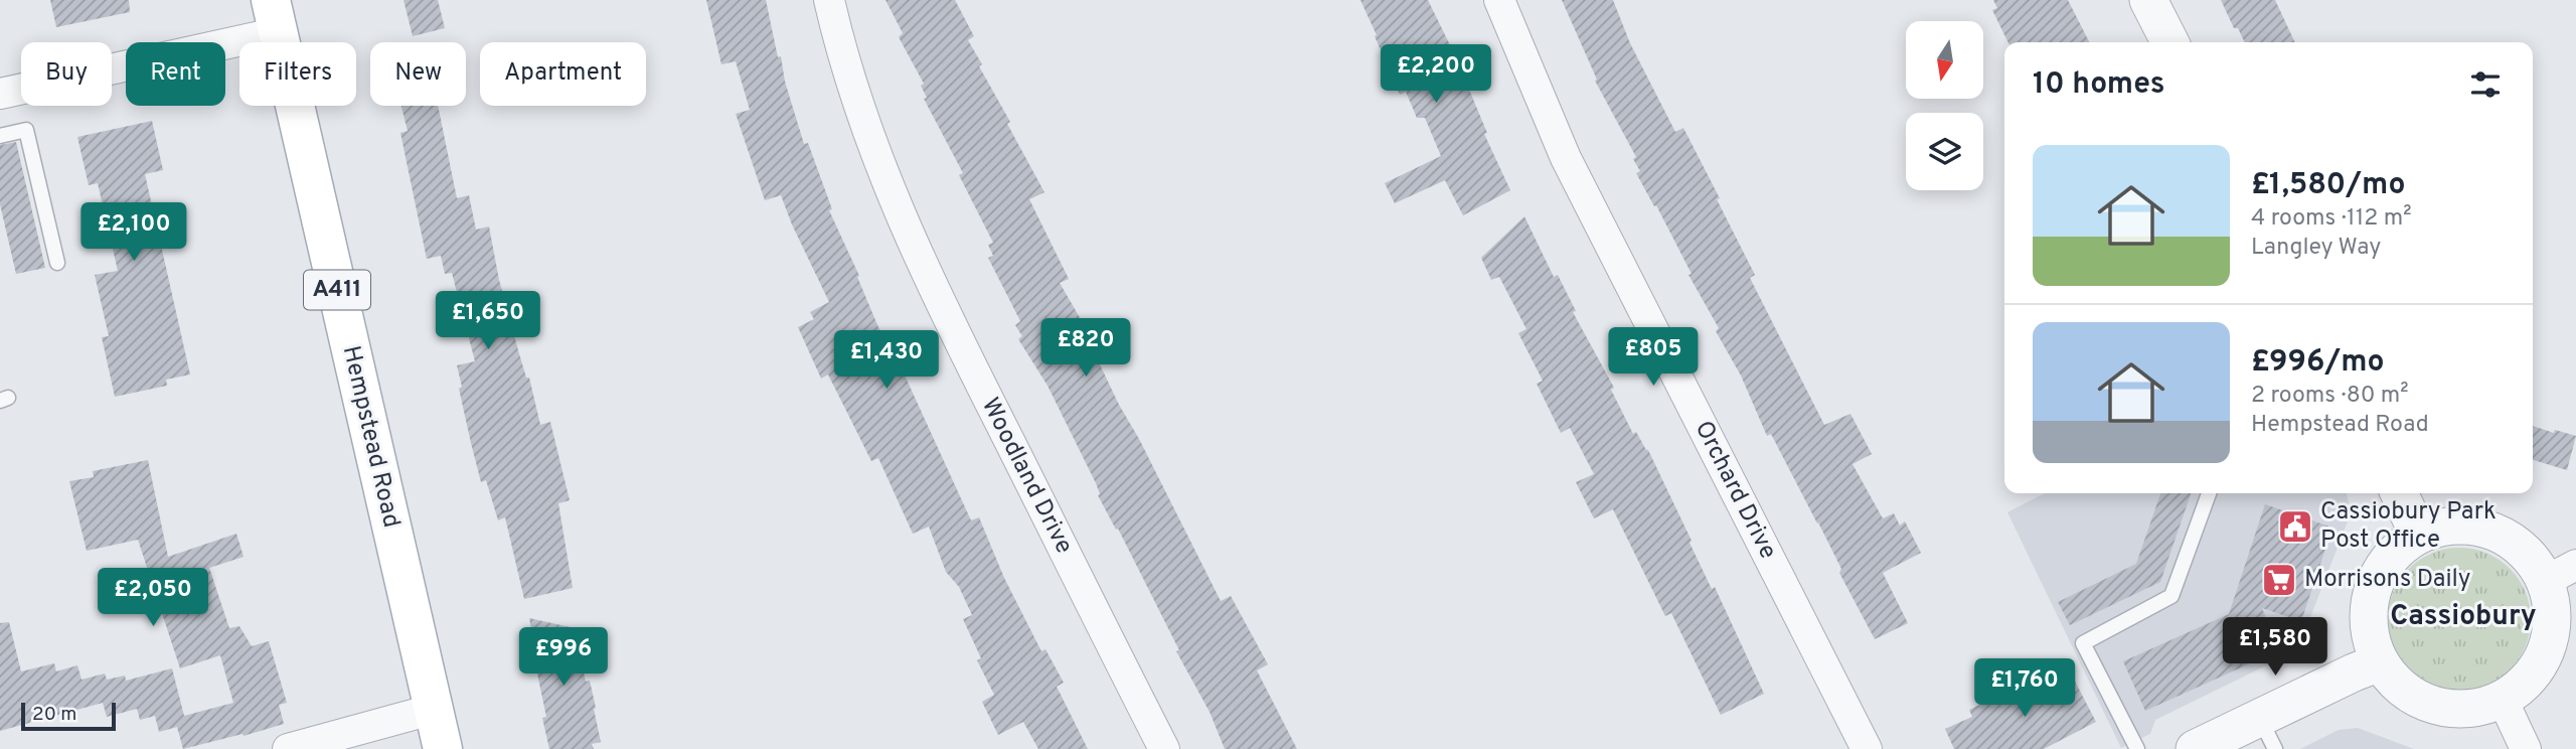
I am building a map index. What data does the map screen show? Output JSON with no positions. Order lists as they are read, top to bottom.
{
  "streets": {
    "main road": ["A411", "Hempstead Road"],
    "street": ["Woodland Drive", "Orchard Drive"]
  },
  "districts": ["Cassiobury"],
  "places": {
    "public building": ["Cassiobury Park Post Office"],
    "supermarket": ["Morrisons Daily"]
  },
  "scale_bar": "20 m",
  "north": "bottom",
  "page": {
    "chip": [
      "Buy",
      "Rent",
      "Filters",
      "New",
      "Apartment"
    ],
    "heading": "10 homes",
    "price": [
      "£2,200",
      "£2,100",
      "£1,650",
      "£820",
      "£805",
      "£1,430",
      "£2,050",
      "£1,580",
      "£996",
      "£1,760"
    ],
    "list": [
      {
        "name": "£1,580/mo",
        "note": "4 rooms · 112 m² · Langley Way"
      },
      {
        "name": "£996/mo",
        "note": "2 rooms · 80 m² · Hempstead Road"
      }
    ],
    "scale": "20 m"
  }
}
